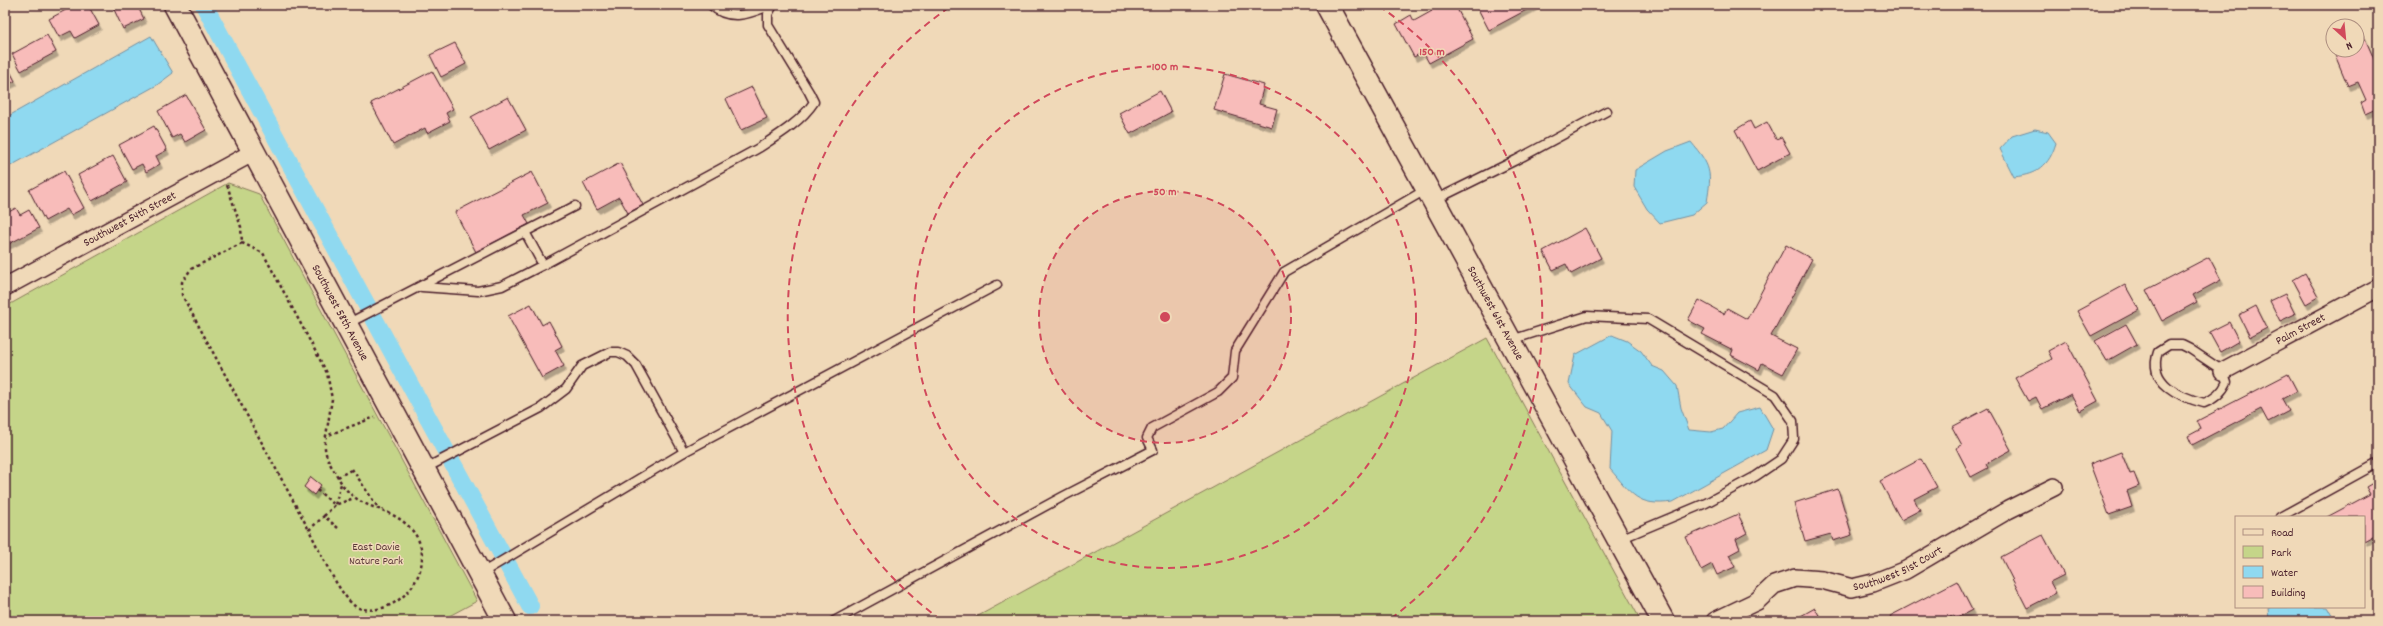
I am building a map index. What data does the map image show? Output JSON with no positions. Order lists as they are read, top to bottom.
{
  "streets": {
    "street": [
      "Southwest 54th Street",
      "Southwest 61st Avenue",
      "Southwest 58th Avenue",
      "Palm Street",
      "Southwest 51st Court"
    ]
  },
  "crossings": [
    ["Southwest 54th Street", "Southwest 58th Avenue"]
  ],
  "parks": ["East Davie Nature Park"],
  "legend": [
    "Road",
    "Park",
    "Water",
    "Building"
  ],
  "north": "bottom right",
  "rings": ["150 m", "100 m", "50 m"]
}
